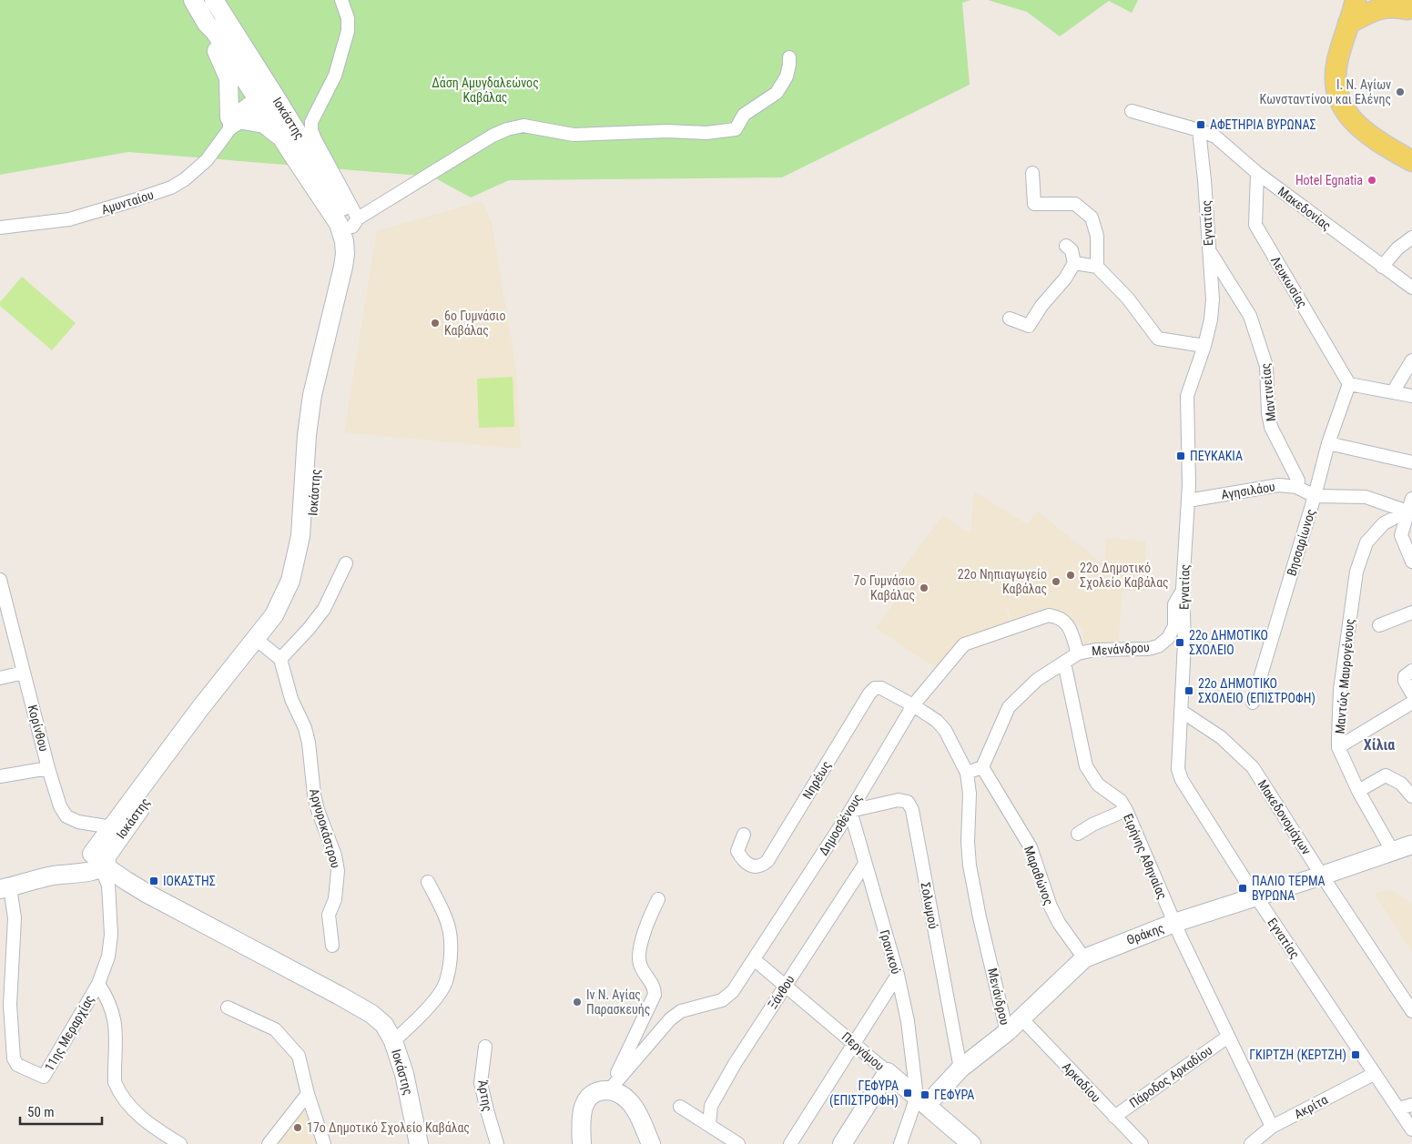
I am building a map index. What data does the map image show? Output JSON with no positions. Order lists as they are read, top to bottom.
{
  "streets": {
    "street": [
      "Ιοκάστης",
      "Αμυνταίου",
      "Μακεδονίας",
      "Εγνατίας",
      "Λευκωσίας",
      "Μαντινείας",
      "Αγησιλάου",
      "Βησσαρίωνος",
      "Μενάνδρου",
      "Μαντώς Μαυρογένους",
      "Κορίνθου",
      "Νηρέως",
      "Μακεδονομάχων",
      "Δημοσθένους",
      "Αργυροκάστρου",
      "Ειρήνης Αθηναίας",
      "Μαραθώνος",
      "Σολωμού",
      "Θράκης",
      "Γρανικού",
      "Ξάνθου",
      "11ης Μεραρχίας",
      "Περγάμου",
      "Πάροδος Αρκαδίου",
      "Αρκαδίου",
      "Άρτης",
      "Ακρίτα"
    ]
  },
  "crossings": [
    ["Ιοκάστης", "Αμυνταίου"],
    ["Ιοκάστης", "Κορίνθου"],
    ["Ιοκάστης", "11ης Μεραρχίας"],
    ["Μακεδονίας", "Εγνατίας"],
    ["Μακεδονίας", "Λευκωσίας"],
    ["Εγνατίας", "Μαντινείας"],
    ["Εγνατίας", "Αγησιλάου"],
    ["Εγνατίας", "Μενάνδρου"],
    ["Εγνατίας", "Μακεδονομάχων"],
    ["Εγνατίας", "Θράκης"],
    ["Εγνατίας", "Ακρίτα"],
    ["Λευκωσίας", "Βησσαρίωνος"],
    ["Μαντινείας", "Αγησιλάου"],
    ["Αγησιλάου", "Βησσαρίωνος"],
    ["Αγησιλάου", "Μαντώς Μαυρογένους"],
    ["Μενάνδρου", "Νηρέως"],
    ["Μενάνδρου", "Δημοσθένους"],
    ["Μενάνδρου", "Ειρήνης Αθηναίας"],
    ["Μενάνδρου", "Μαραθώνος"],
    ["Μενάνδρου", "Θράκης"],
    ["Μαντώς Μαυρογένους", "Θράκης"],
    ["Νηρέως", "Δημοσθένους"],
    ["Μακεδονομάχων", "Θράκης"],
    ["Δημοσθένους", "Σολωμού"],
    ["Δημοσθένους", "Γρανικού"],
    ["Δημοσθένους", "Περγάμου"],
    ["Ειρήνης Αθηναίας", "Θράκης"],
    ["Ειρήνης Αθηναίας", "Πάροδος Αρκαδίου"],
    ["Ειρήνης Αθηναίας", "Ακρίτα"],
    ["Μαραθώνος", "Θράκης"],
    ["Σολωμού", "Θράκης"],
    ["Σολωμού", "Γρανικού"],
    ["Θράκης", "Γρανικού"],
    ["Θράκης", "Περγάμου"],
    ["Θράκης", "Αρκαδίου"],
    ["Γρανικού", "Ξάνθου"],
    ["Γρανικού", "Περγάμου"],
    ["Ξάνθου", "Περγάμου"],
    ["Πάροδος Αρκαδίου", "Αρκαδίου"]
  ],
  "districts": ["Χίλια"],
  "parks": ["Δάση Αμυγδαλεώνος Καβάλας"],
  "places": {
    "other": [
      "Ι. Ν. Αγίων Κωνσταντίνου και Ελένης",
      "Hotel Egnatia",
      "6ο Γυμνάσιο Καβάλας",
      "22ο Δημοτικό Σχολείο Καβάλας",
      "22ο Νηπιαγωγείο Καβάλας",
      "7ο Γυμνάσιο Καβάλας",
      "Ιν Ν. Αγίας Παρασκευής",
      "17ο Δημοτικό Σχολείο Καβάλας"
    ],
    "transit": [
      "ΑΦΕΤΗΡΙΑ ΒΥΡΩΝΑΣ",
      "ΠΕΥΚΑΚΙΑ",
      "22ο ΔΗΜΟΤΙΚΟ ΣΧΟΛΕΙΟ",
      "22ο ΔΗΜΟΤΙΚΟ ΣΧΟΛΕΙΟ (ΕΠΙΣΤΡΟΦΗ)",
      "ΙΟΚΑΣΤΗΣ",
      "ΠΑΛΙΟ ΤΕΡΜΑ ΒΥΡΩΝΑ",
      "ΓΚΙΡΤΖΗ (ΚΕΡΤΖΗ)",
      "ΓΕΦΥΡΑ (ΕΠΙΣΤΡΟΦΗ)",
      "ΓΕΦΥΡΑ"
    ]
  },
  "scale_bar": "50 m"
}
